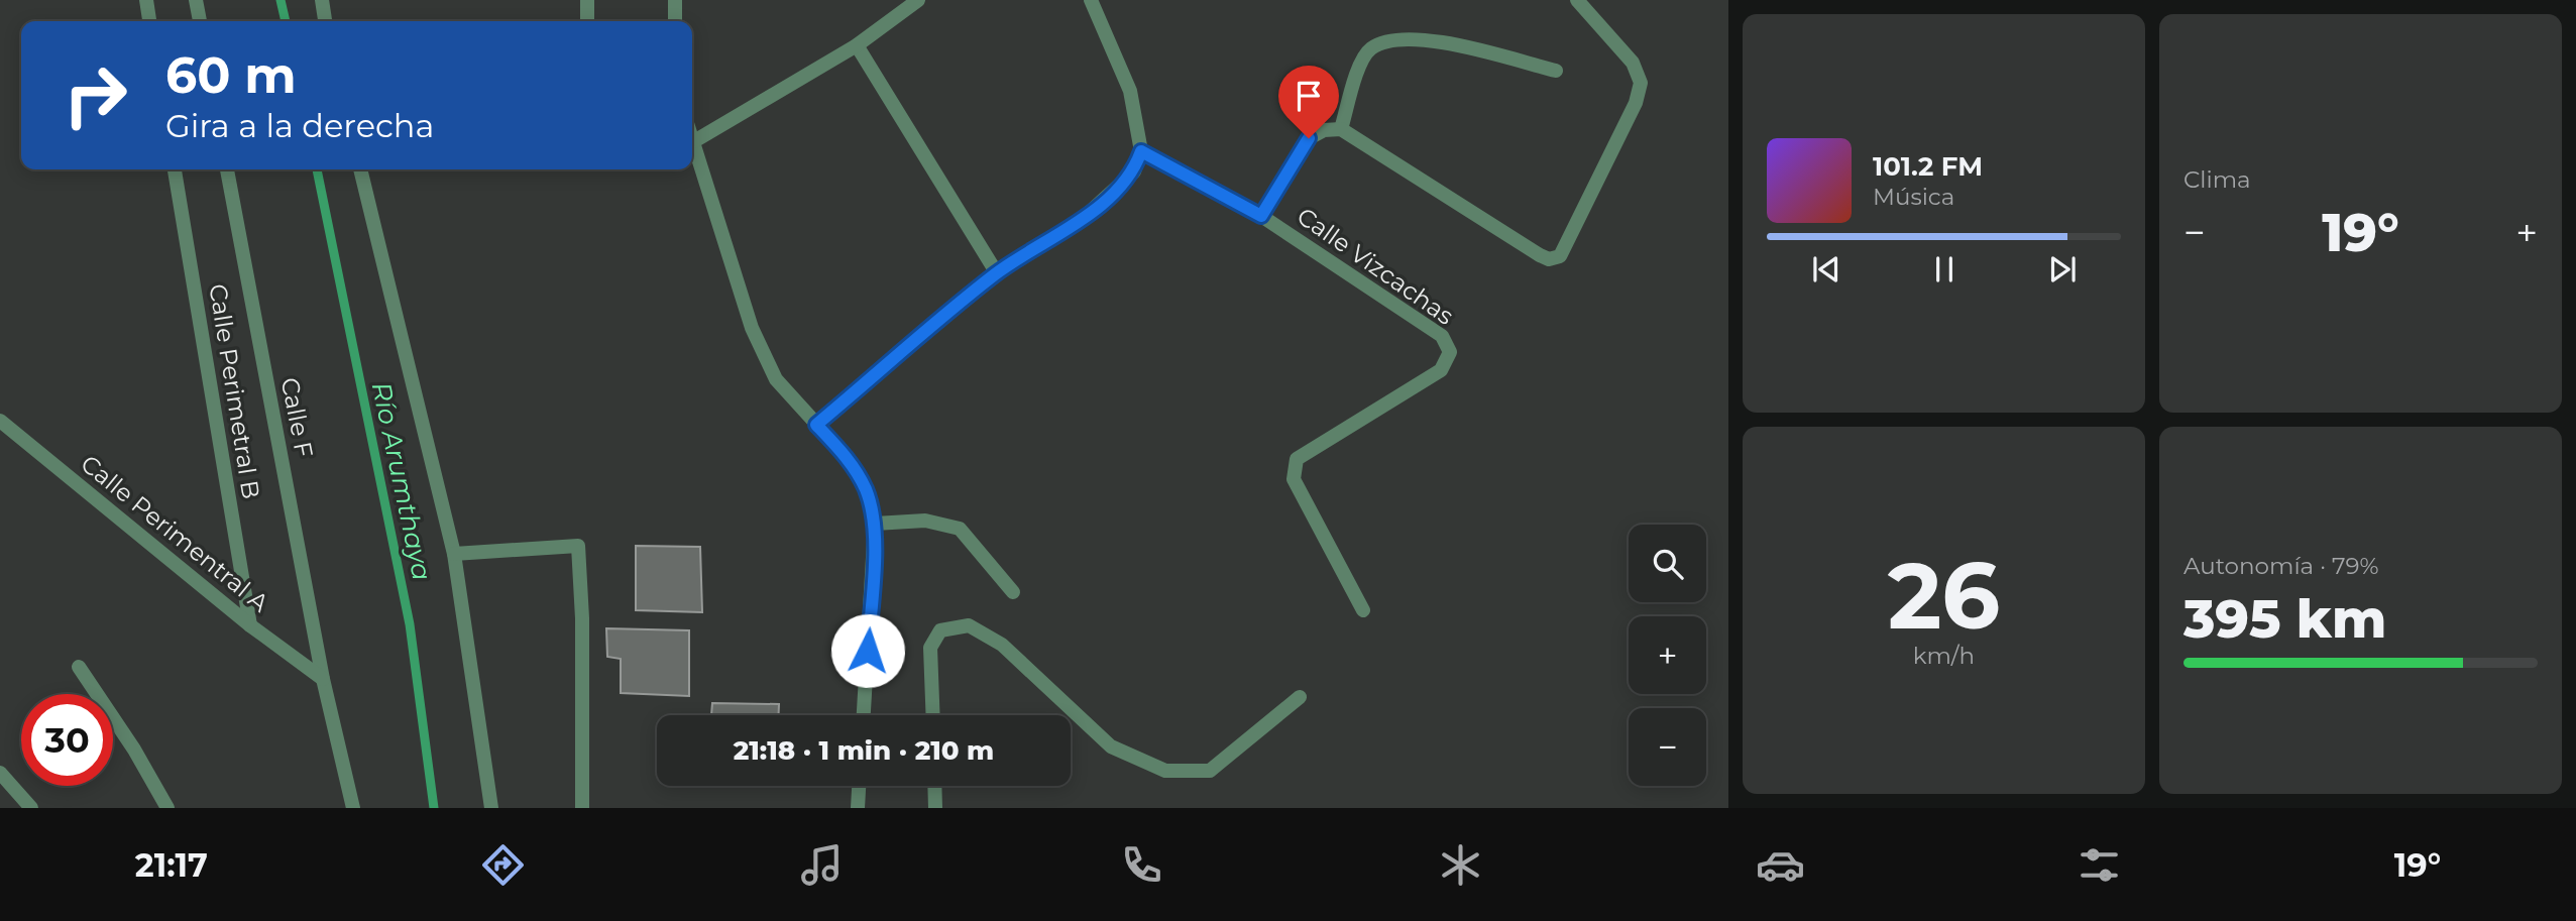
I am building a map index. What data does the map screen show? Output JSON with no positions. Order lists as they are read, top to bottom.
{
  "streets": {
    "street": [
      "Calle Vizcachas",
      "Calle Perimetral B",
      "Calle F",
      "Calle Perimentral A"
    ]
  },
  "crossings": [
    ["Calle Perimetral B", "Calle Perimentral A"],
    ["Calle F", "Calle Perimentral A"]
  ],
  "water": ["Río Arumthaya"],
  "page": {
    "tile": [
      "Clima",
      ["26", "km/h"],
      ["Autonomía · 79%", "395 km"]
    ],
    "turn": ["60 m", "Gira a la derecha"],
    "song": ["101.2 FM", "Música"],
    "heat": ["−", "19°", "+"],
    "map_buttons": ["+", "−"],
    "limit": "30",
    "trip": "21:18 · 1 min · 210 m",
    "tabs": ["21:17", "19°"]
  }
}
